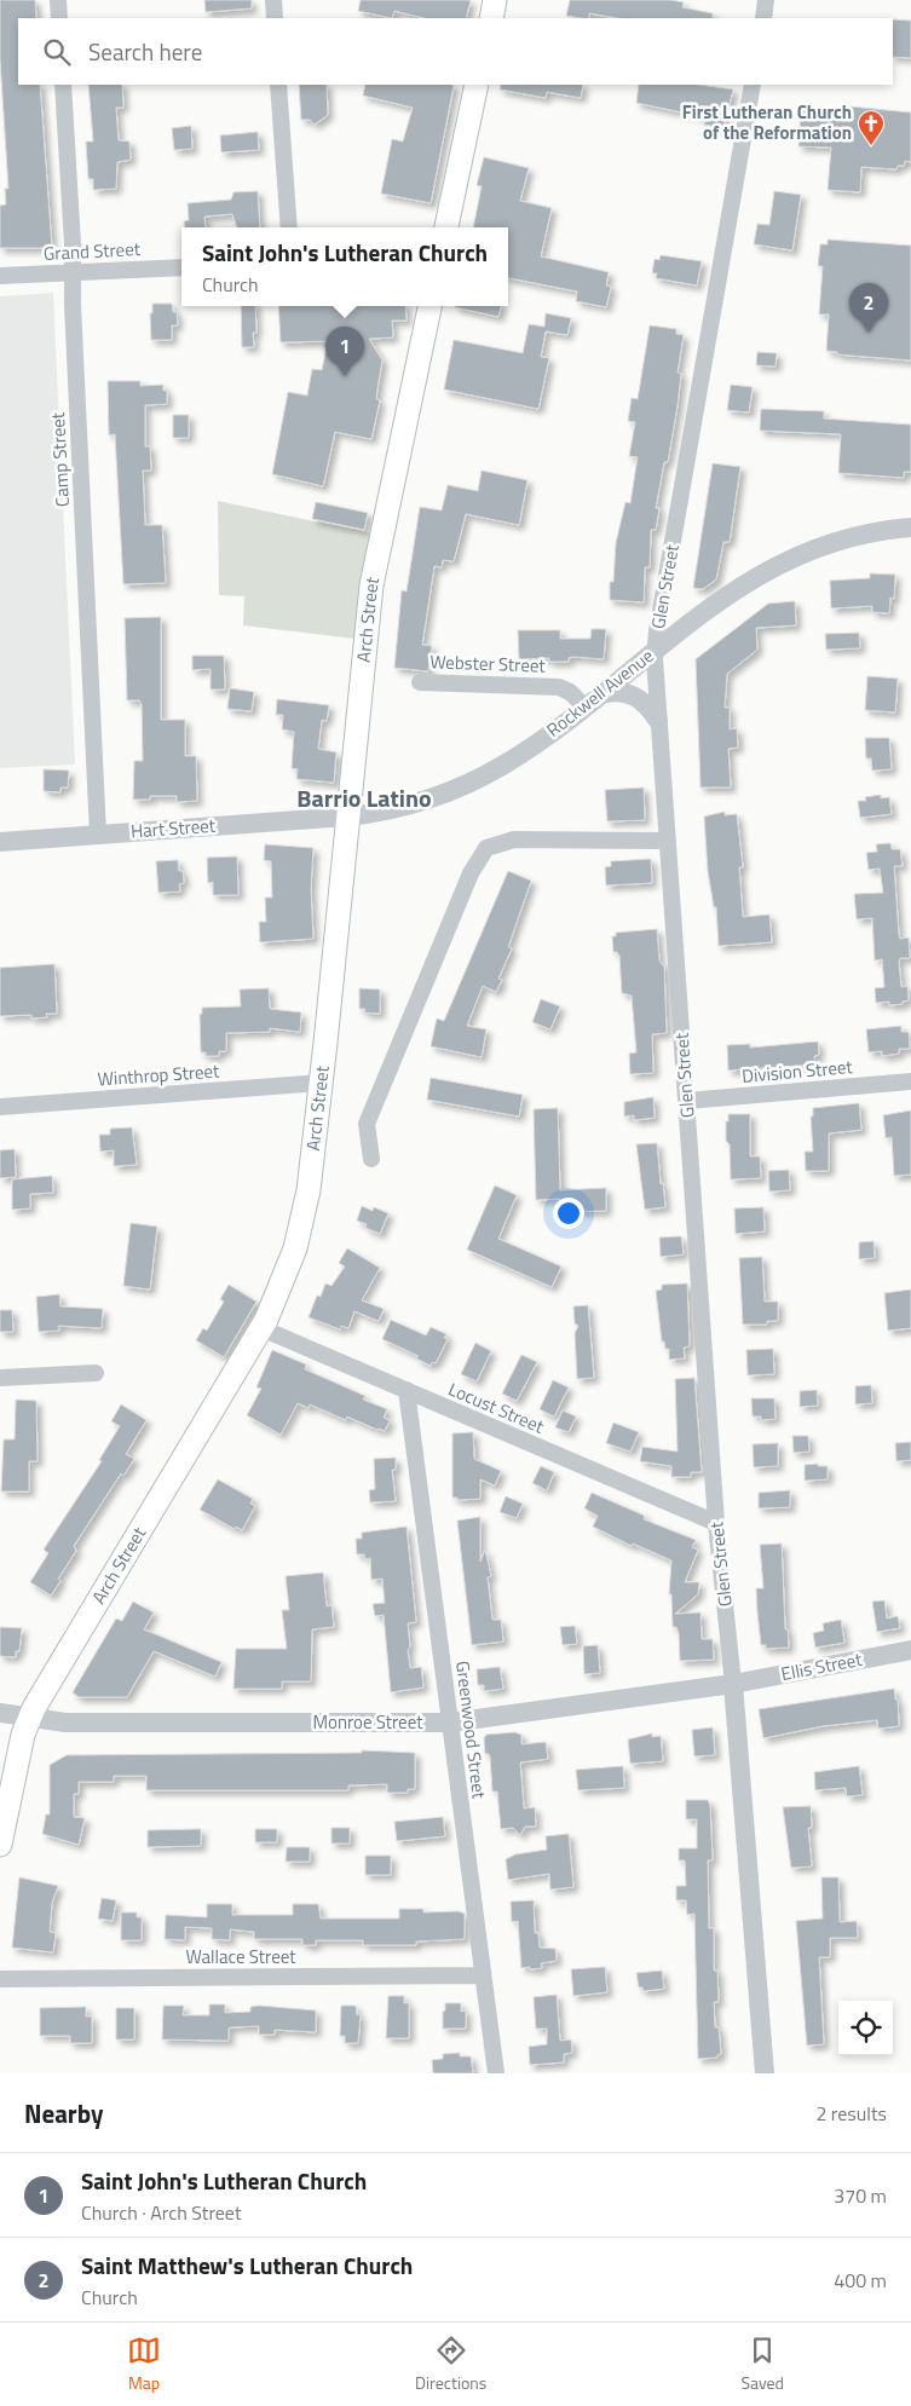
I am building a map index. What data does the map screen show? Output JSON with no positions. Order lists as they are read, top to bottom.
{
  "streets": {
    "main road": ["Arch Street"],
    "street": [
      "Grand Street",
      "Camp Street",
      "Glen Street",
      "Webster Street",
      "Rockwell Avenue",
      "Hart Street",
      "Division Street",
      "Winthrop Street",
      "Locust Street",
      "Ellis Street",
      "Monroe Street",
      "Greenwood Street",
      "Wallace Street"
    ]
  },
  "crossings": [
    ["Grand Street", "Camp Street"],
    ["Camp Street", "Hart Street"],
    ["Glen Street", "Rockwell Avenue"],
    ["Glen Street", "Division Street"],
    ["Glen Street", "Locust Street"],
    ["Glen Street", "Ellis Street"],
    ["Glen Street", "Monroe Street"],
    ["Arch Street", "Rockwell Avenue"],
    ["Arch Street", "Hart Street"],
    ["Arch Street", "Winthrop Street"],
    ["Arch Street", "Locust Street"],
    ["Arch Street", "Monroe Street"],
    ["Webster Street", "Rockwell Avenue"],
    ["Rockwell Avenue", "Hart Street"],
    ["Locust Street", "Greenwood Street"],
    ["Ellis Street", "Monroe Street"],
    ["Monroe Street", "Greenwood Street"],
    ["Greenwood Street", "Wallace Street"]
  ],
  "districts": ["Barrio Latino"],
  "places": {
    "church": ["First Lutheran Church of the Reformation"]
  },
  "page": {
    "search": "Search here",
    "popup": ["Saint John's Lutheran Church", "Church"],
    "pins": ["2", "1"],
    "heading": ["Nearby", "2 results"],
    "list": [
      {
        "mark": "1",
        "name": "Saint John's Lutheran Church",
        "note": "Church · Arch Street",
        "value": "370 m"
      },
      {
        "mark": "2",
        "name": "Saint Matthew's Lutheran Church",
        "note": "Church",
        "value": "400 m"
      }
    ],
    "nav": ["Map", "Directions", "Saved"]
  }
}
